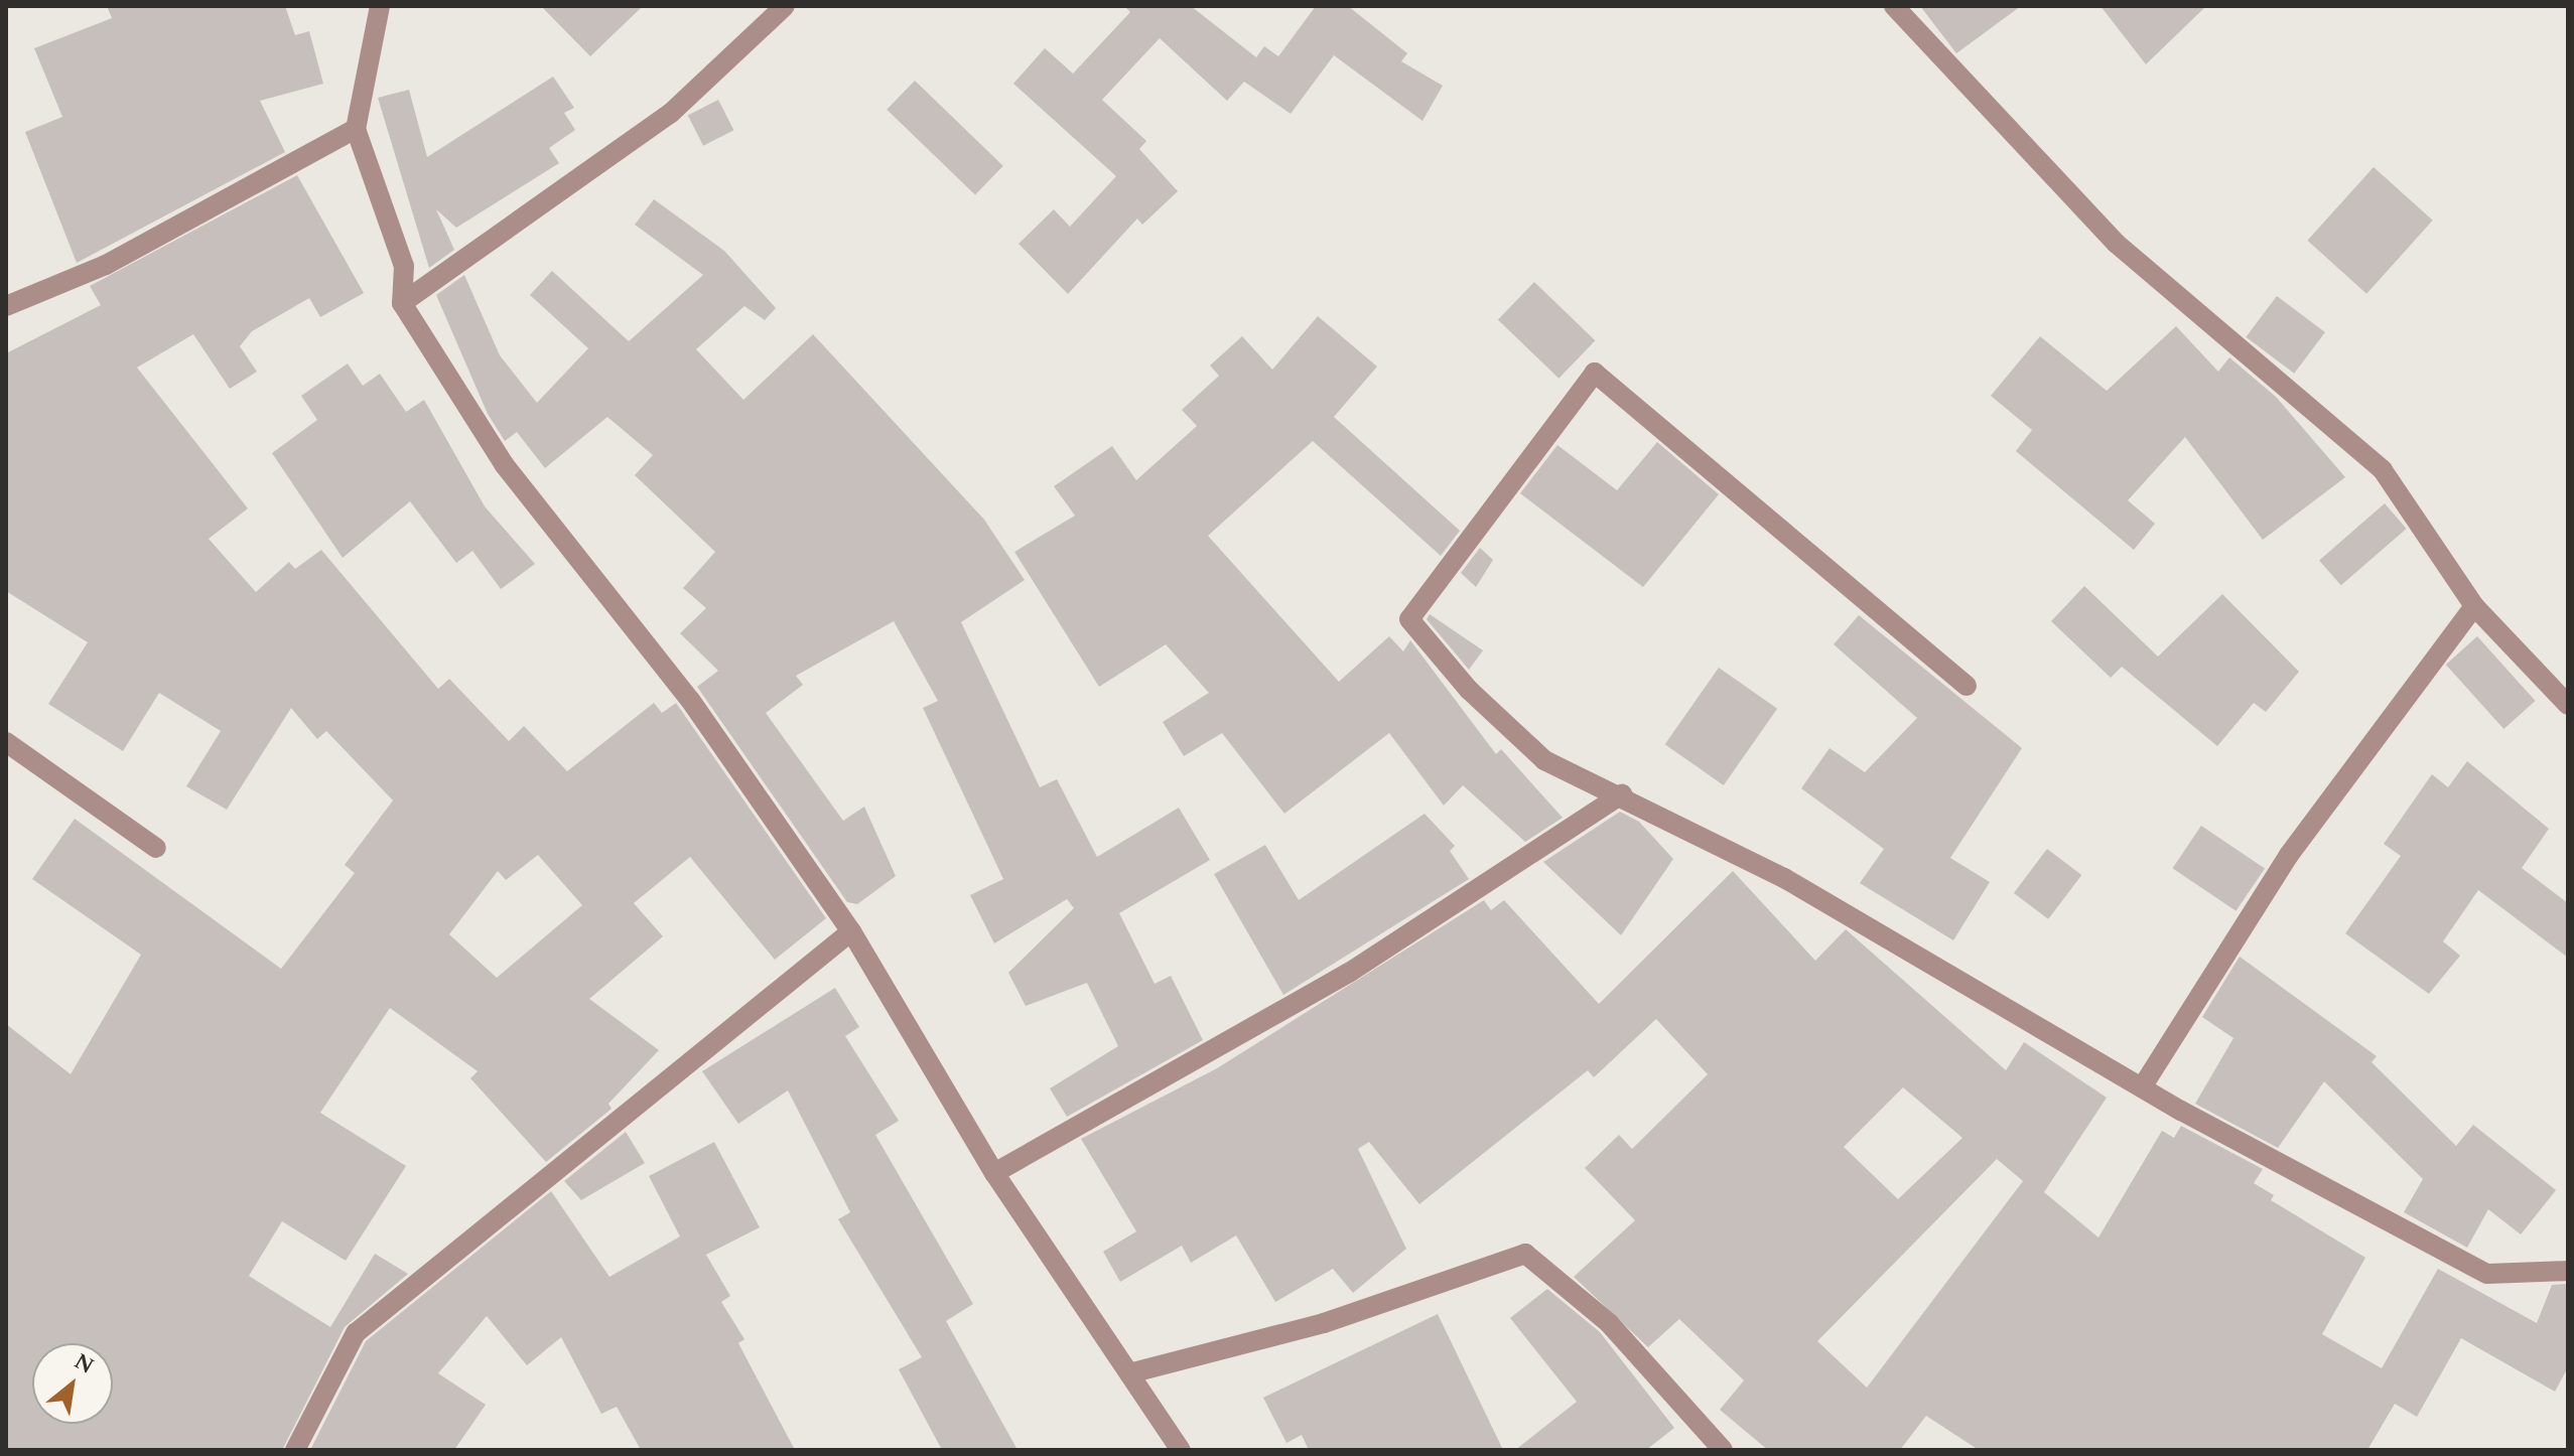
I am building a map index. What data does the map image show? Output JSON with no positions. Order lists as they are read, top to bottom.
{
  "north": "top right"
}
